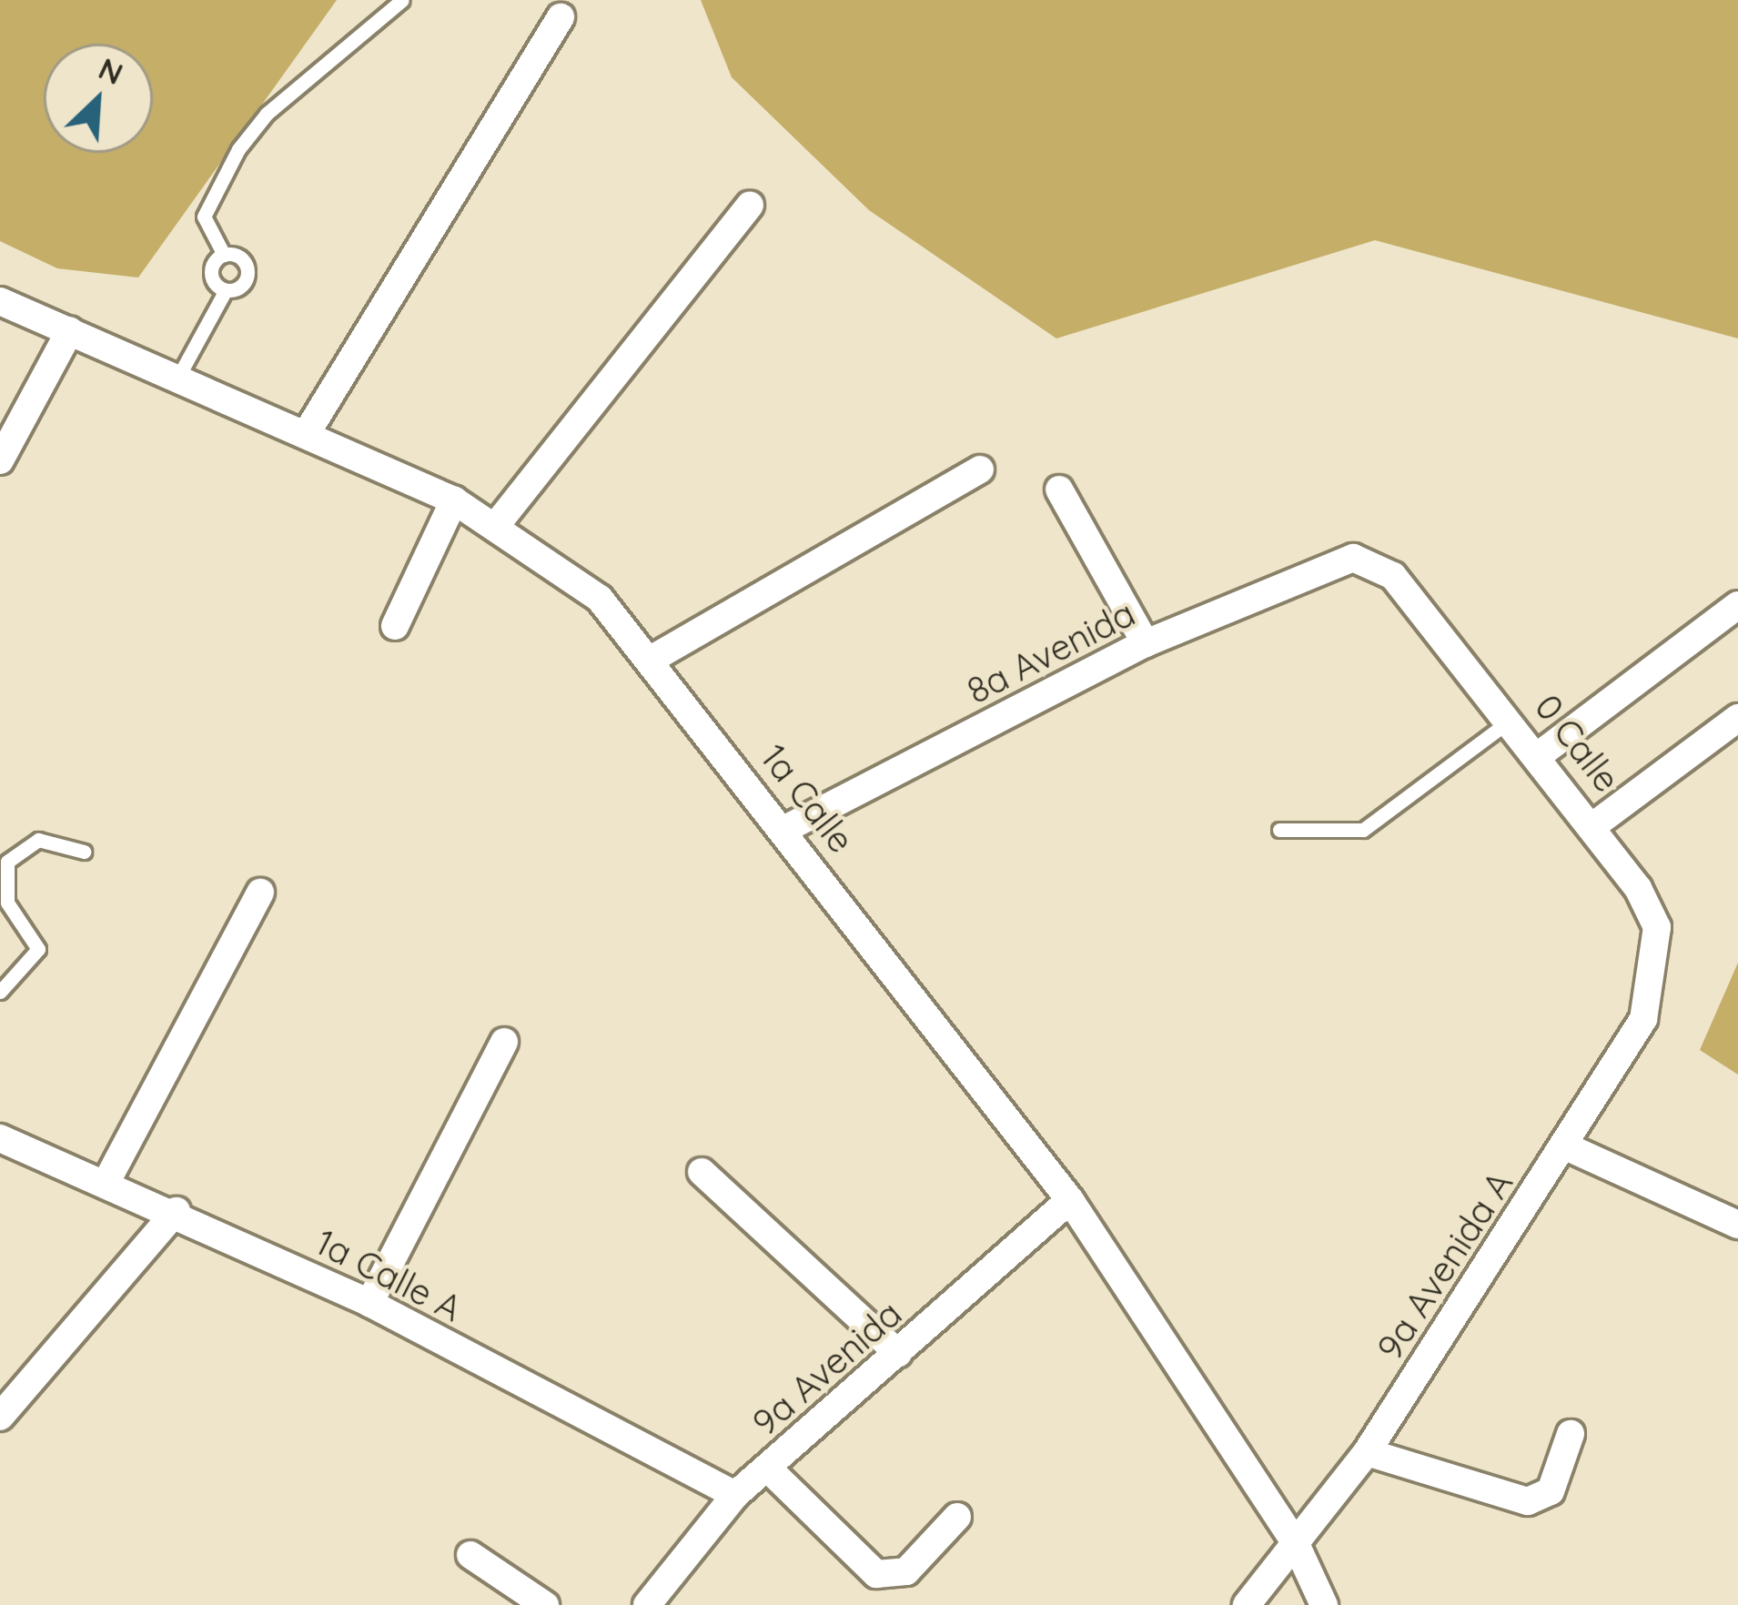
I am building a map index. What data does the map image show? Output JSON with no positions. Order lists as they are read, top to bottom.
{
  "streets": {
    "street": [
      "8a Avenida",
      "0 Calle",
      "1a Calle",
      "9a Avenida A",
      "1a Calle A",
      "9a Avenida"
    ]
  },
  "crossings": [
    ["8a Avenida", "0 Calle"],
    ["8a Avenida", "1a Calle"],
    ["0 Calle", "9a Avenida A"],
    ["1a Calle", "9a Avenida A"],
    ["1a Calle", "9a Avenida"],
    ["1a Calle A", "9a Avenida"]
  ],
  "north": "top right"
}
